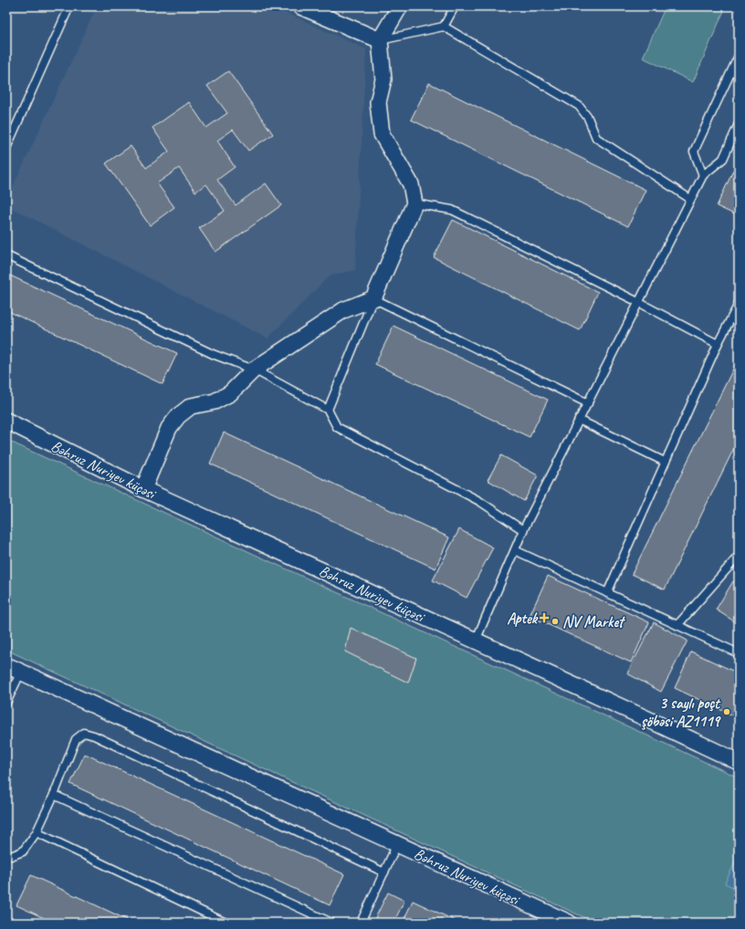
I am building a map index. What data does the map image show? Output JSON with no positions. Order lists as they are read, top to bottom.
{
  "streets": {
    "street": ["Bəhruz Nuriyev küçəsi"]
  },
  "places": {
    "health": ["Aptek"],
    "other": ["NV Market", "3 saylı poçt şöbəsi AZ1119"]
  }
}
